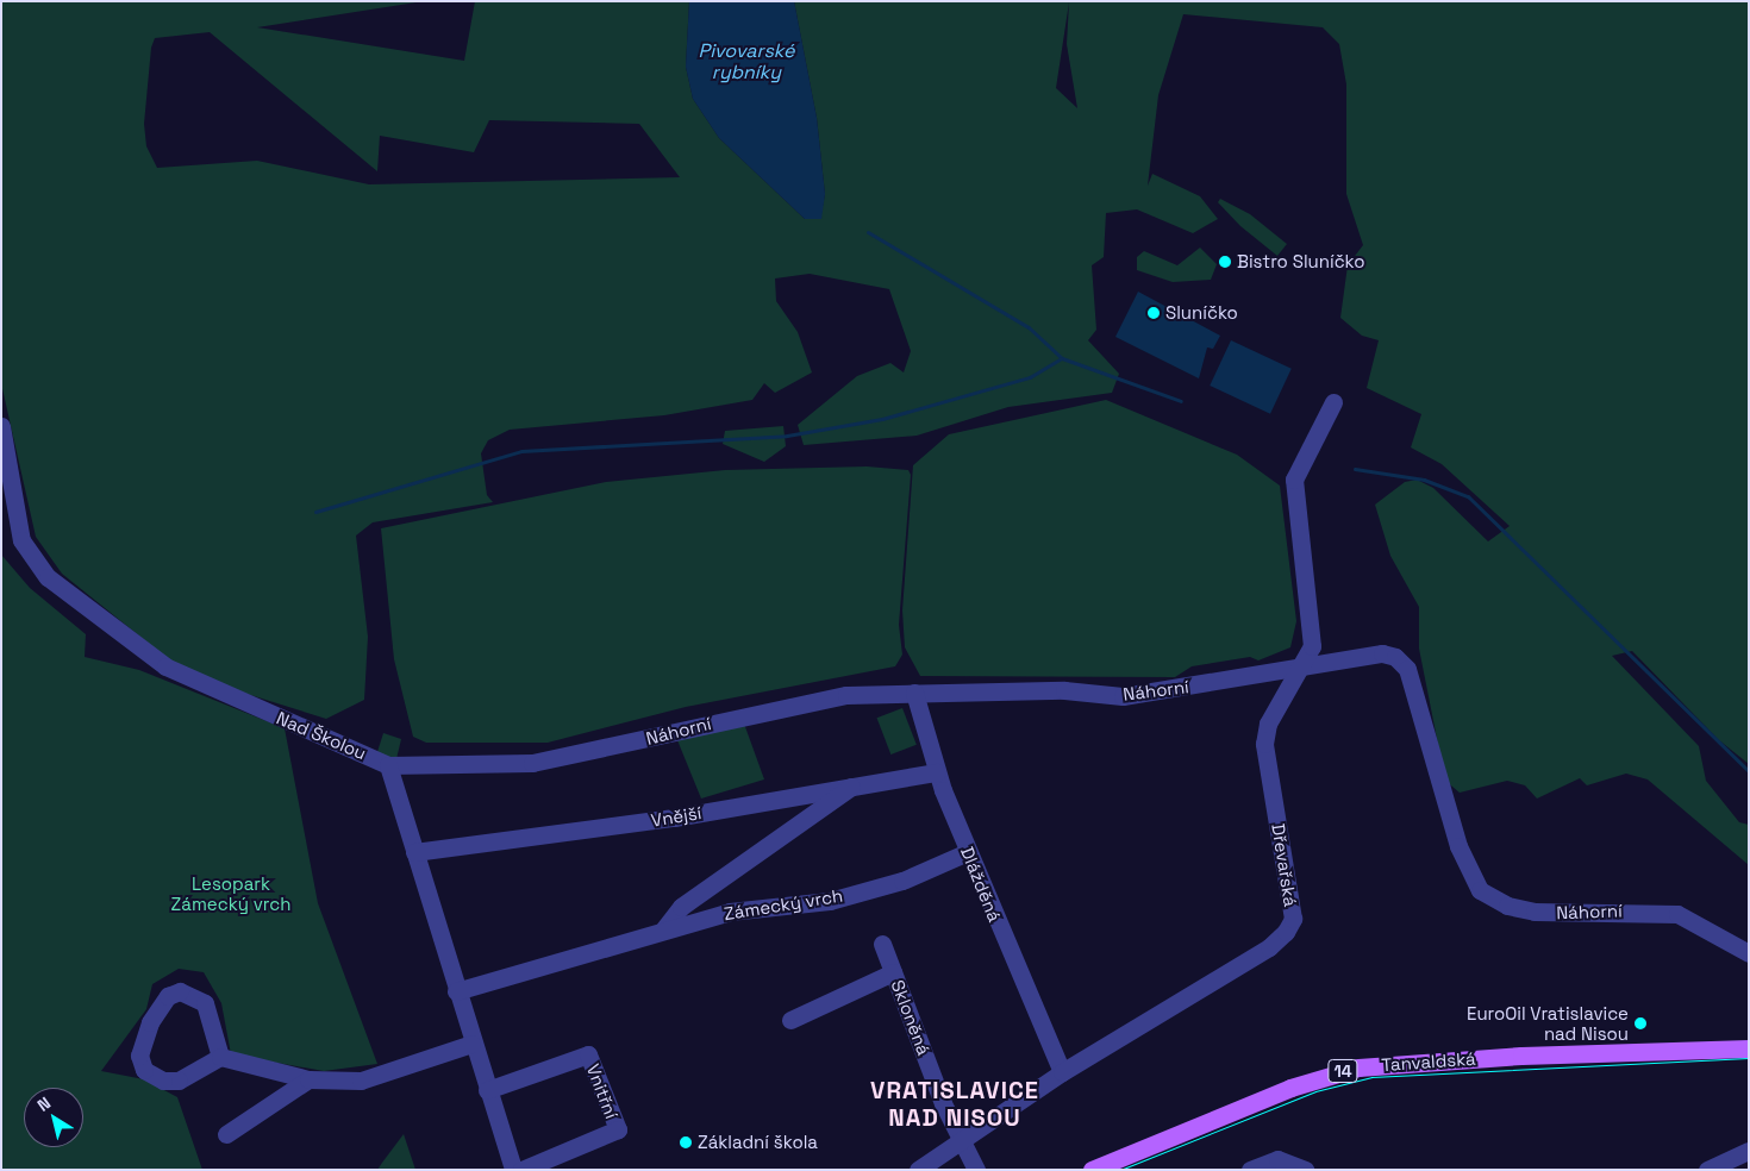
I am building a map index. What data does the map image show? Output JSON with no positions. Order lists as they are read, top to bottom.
{
  "streets": {
    "main road": ["Tanvaldská", "14"],
    "street": [
      "Náhorní",
      "Nad Školou",
      "Vnější",
      "Dřevařská",
      "Dlážděná",
      "Zámecký vrch",
      "Skloněná",
      "Vnitřní"
    ]
  },
  "crossings": [
    ["Náhorní", "Nad Školou"],
    ["Náhorní", "Dřevařská"],
    ["Náhorní", "Dlážděná"],
    ["Nad Školou", "Vnější"],
    ["Nad Školou", "Zámecký vrch"],
    ["Nad Školou", "Vnitřní"],
    ["Vnější", "Dlážděná"],
    ["Vnější", "Zámecký vrch"],
    ["Dřevařská", "Dlážděná"],
    ["Dřevařská", "Skloněná"],
    ["Dlážděná", "Zámecký vrch"]
  ],
  "districts": ["VRATISLAVICE NAD NISOU"],
  "water": ["Pivovarské rybníky"],
  "parks": ["Lesopark Zámecký vrch"],
  "places": [
    "Bistro Sluníčko",
    "Sluníčko",
    "EuroOil Vratislavice nad Nisou",
    "Základní škola"
  ],
  "north": "top left"
}
